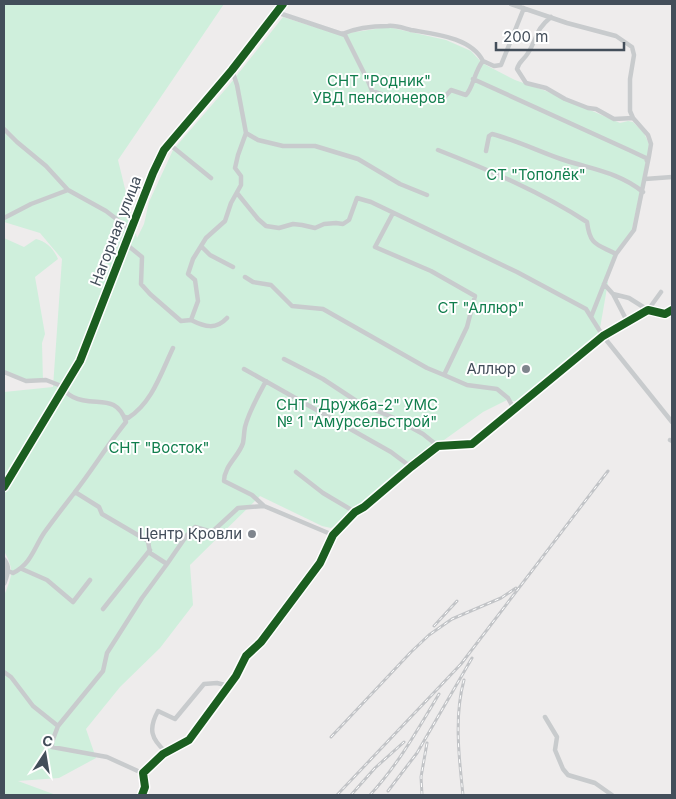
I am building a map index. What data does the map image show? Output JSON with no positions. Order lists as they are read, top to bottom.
{
  "streets": {
    "street": ["Нагорная улица"]
  },
  "parks": [
    "СНТ \"Родник\" УВД пенсионеров",
    "СТ \"Тополёк\"",
    "СТ \"Аллюр\"",
    "СНТ \"Дружба-2\" УМС № 1 \"Амурсельстрой\"",
    "СНТ \"Восток\""
  ],
  "places": ["Аллюр", "Центр Кровли"],
  "scale_bar": "200 m",
  "north": "top"
}
